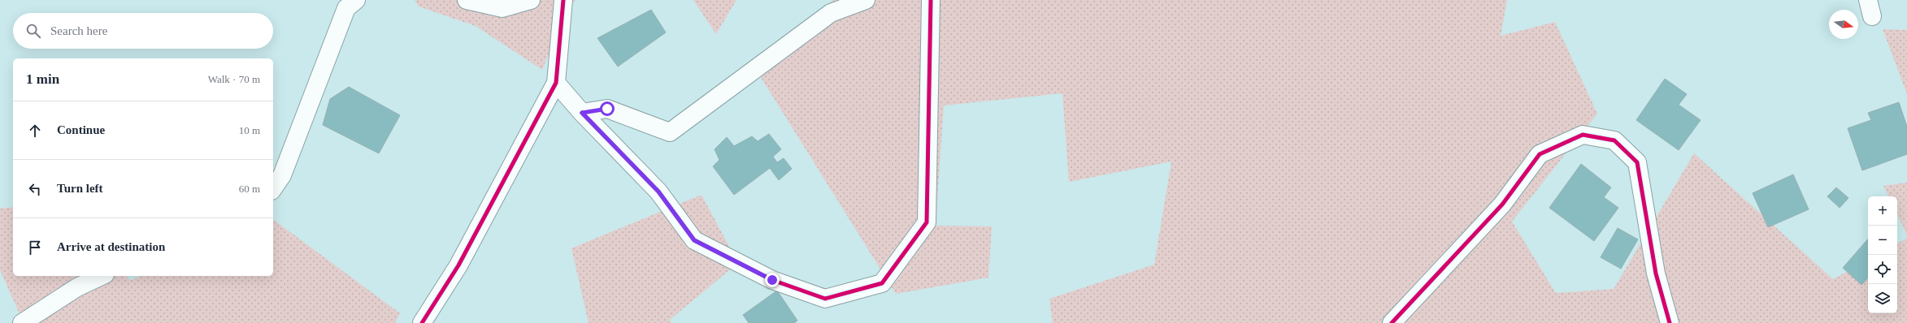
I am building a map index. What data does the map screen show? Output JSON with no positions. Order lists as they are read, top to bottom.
{
  "north": "right",
  "page": {
    "search": "Search here",
    "heading": ["1 min", "Walk · 70 m"],
    "list": [
      ["Continue", "10 m"],
      ["Turn left", "60 m"],
      "Arrive at destination"
    ],
    "map_buttons": ["+", "−"]
  }
}
